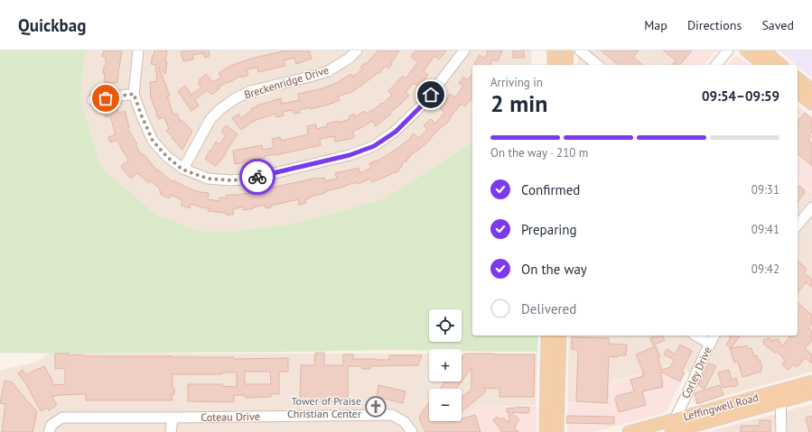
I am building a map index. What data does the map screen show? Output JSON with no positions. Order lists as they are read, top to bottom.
{
  "streets": {
    "main road": ["Leffingwell Road"],
    "street": ["Breckenridge Drive", "Corley Drive", "Coteau Drive"]
  },
  "crossings": [
    ["Corley Drive", "Leffingwell Road"]
  ],
  "places": {
    "church": ["Tower of Praise Christian Center"]
  },
  "page": {
    "header": "Quickbag",
    "nav": ["Map", "Directions", "Saved"],
    "heading": ["2 min", "Arriving in", "09:54–09:59"],
    "bar": "On the way · 210 m",
    "list": [
      ["Confirmed", "09:31"],
      ["Preparing", "09:41"],
      ["On the way", "09:42"],
      "Delivered"
    ],
    "map_buttons": ["+", "−"]
  }
}
